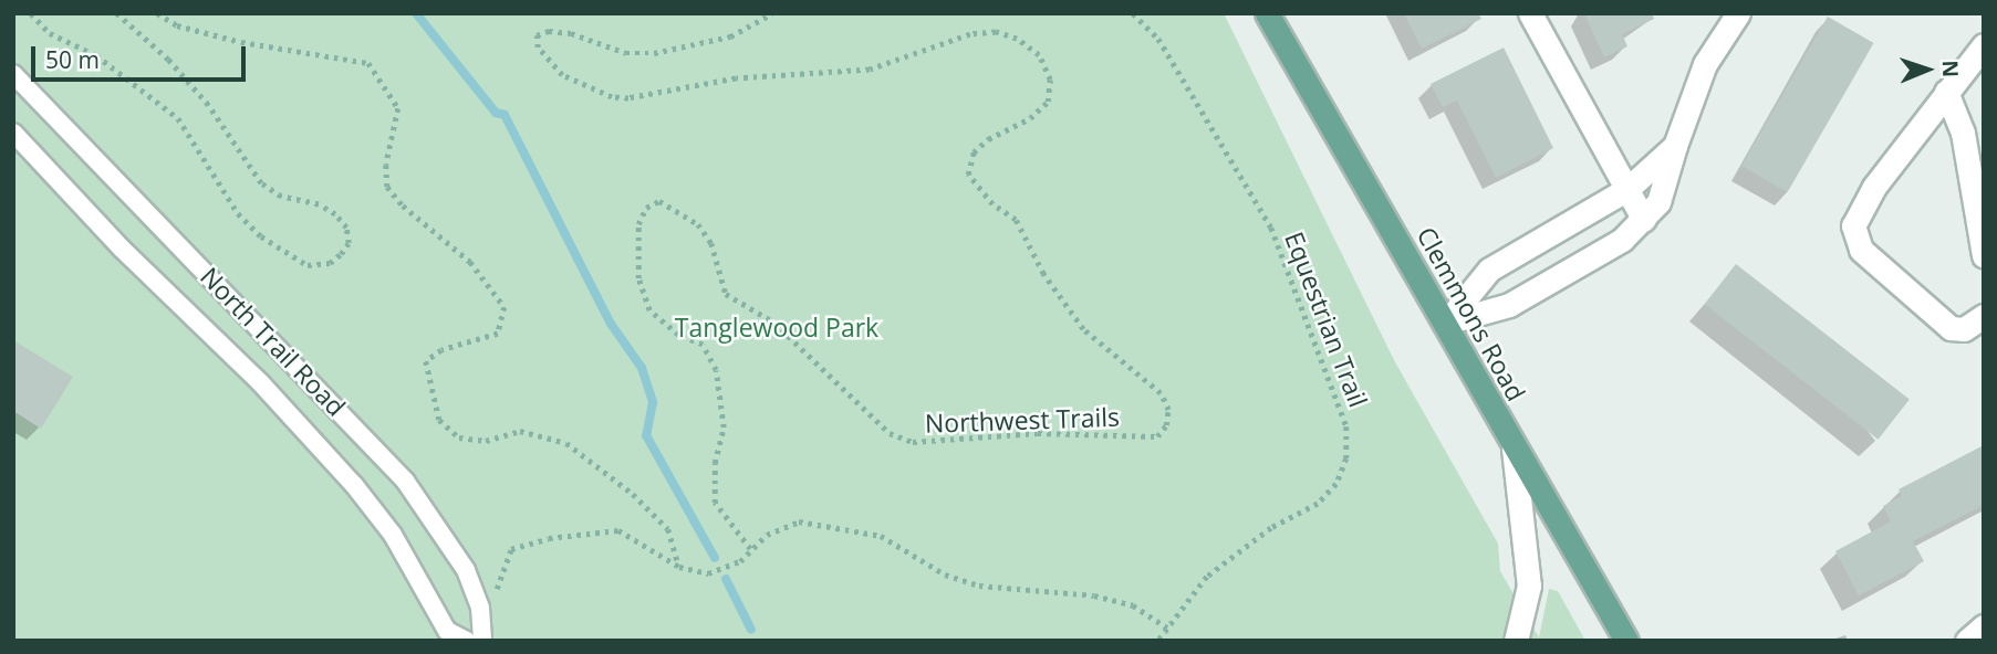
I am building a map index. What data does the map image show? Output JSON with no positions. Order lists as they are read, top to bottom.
{
  "streets": {
    "main road": ["Clemmons Road"],
    "lane": ["North Trail Road"],
    "path": ["Equestrian Trail", "Northwest Trails"]
  },
  "parks": ["Tanglewood Park"],
  "scale_bar": "50 m",
  "north": "right"
}
